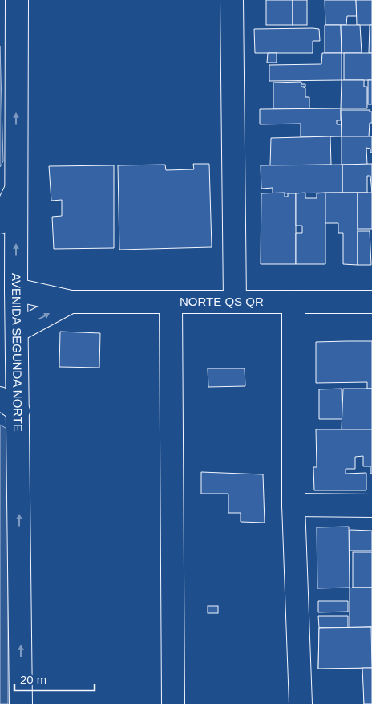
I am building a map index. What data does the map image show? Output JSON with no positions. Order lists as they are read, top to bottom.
{
  "streets": {
    "street": ["NORTE QS QR", "AVENIDA SEGUNDA NORTE"]
  },
  "crossings": [
    ["NORTE QS QR", "AVENIDA SEGUNDA NORTE"]
  ],
  "scale_bar": "20 m"
}
